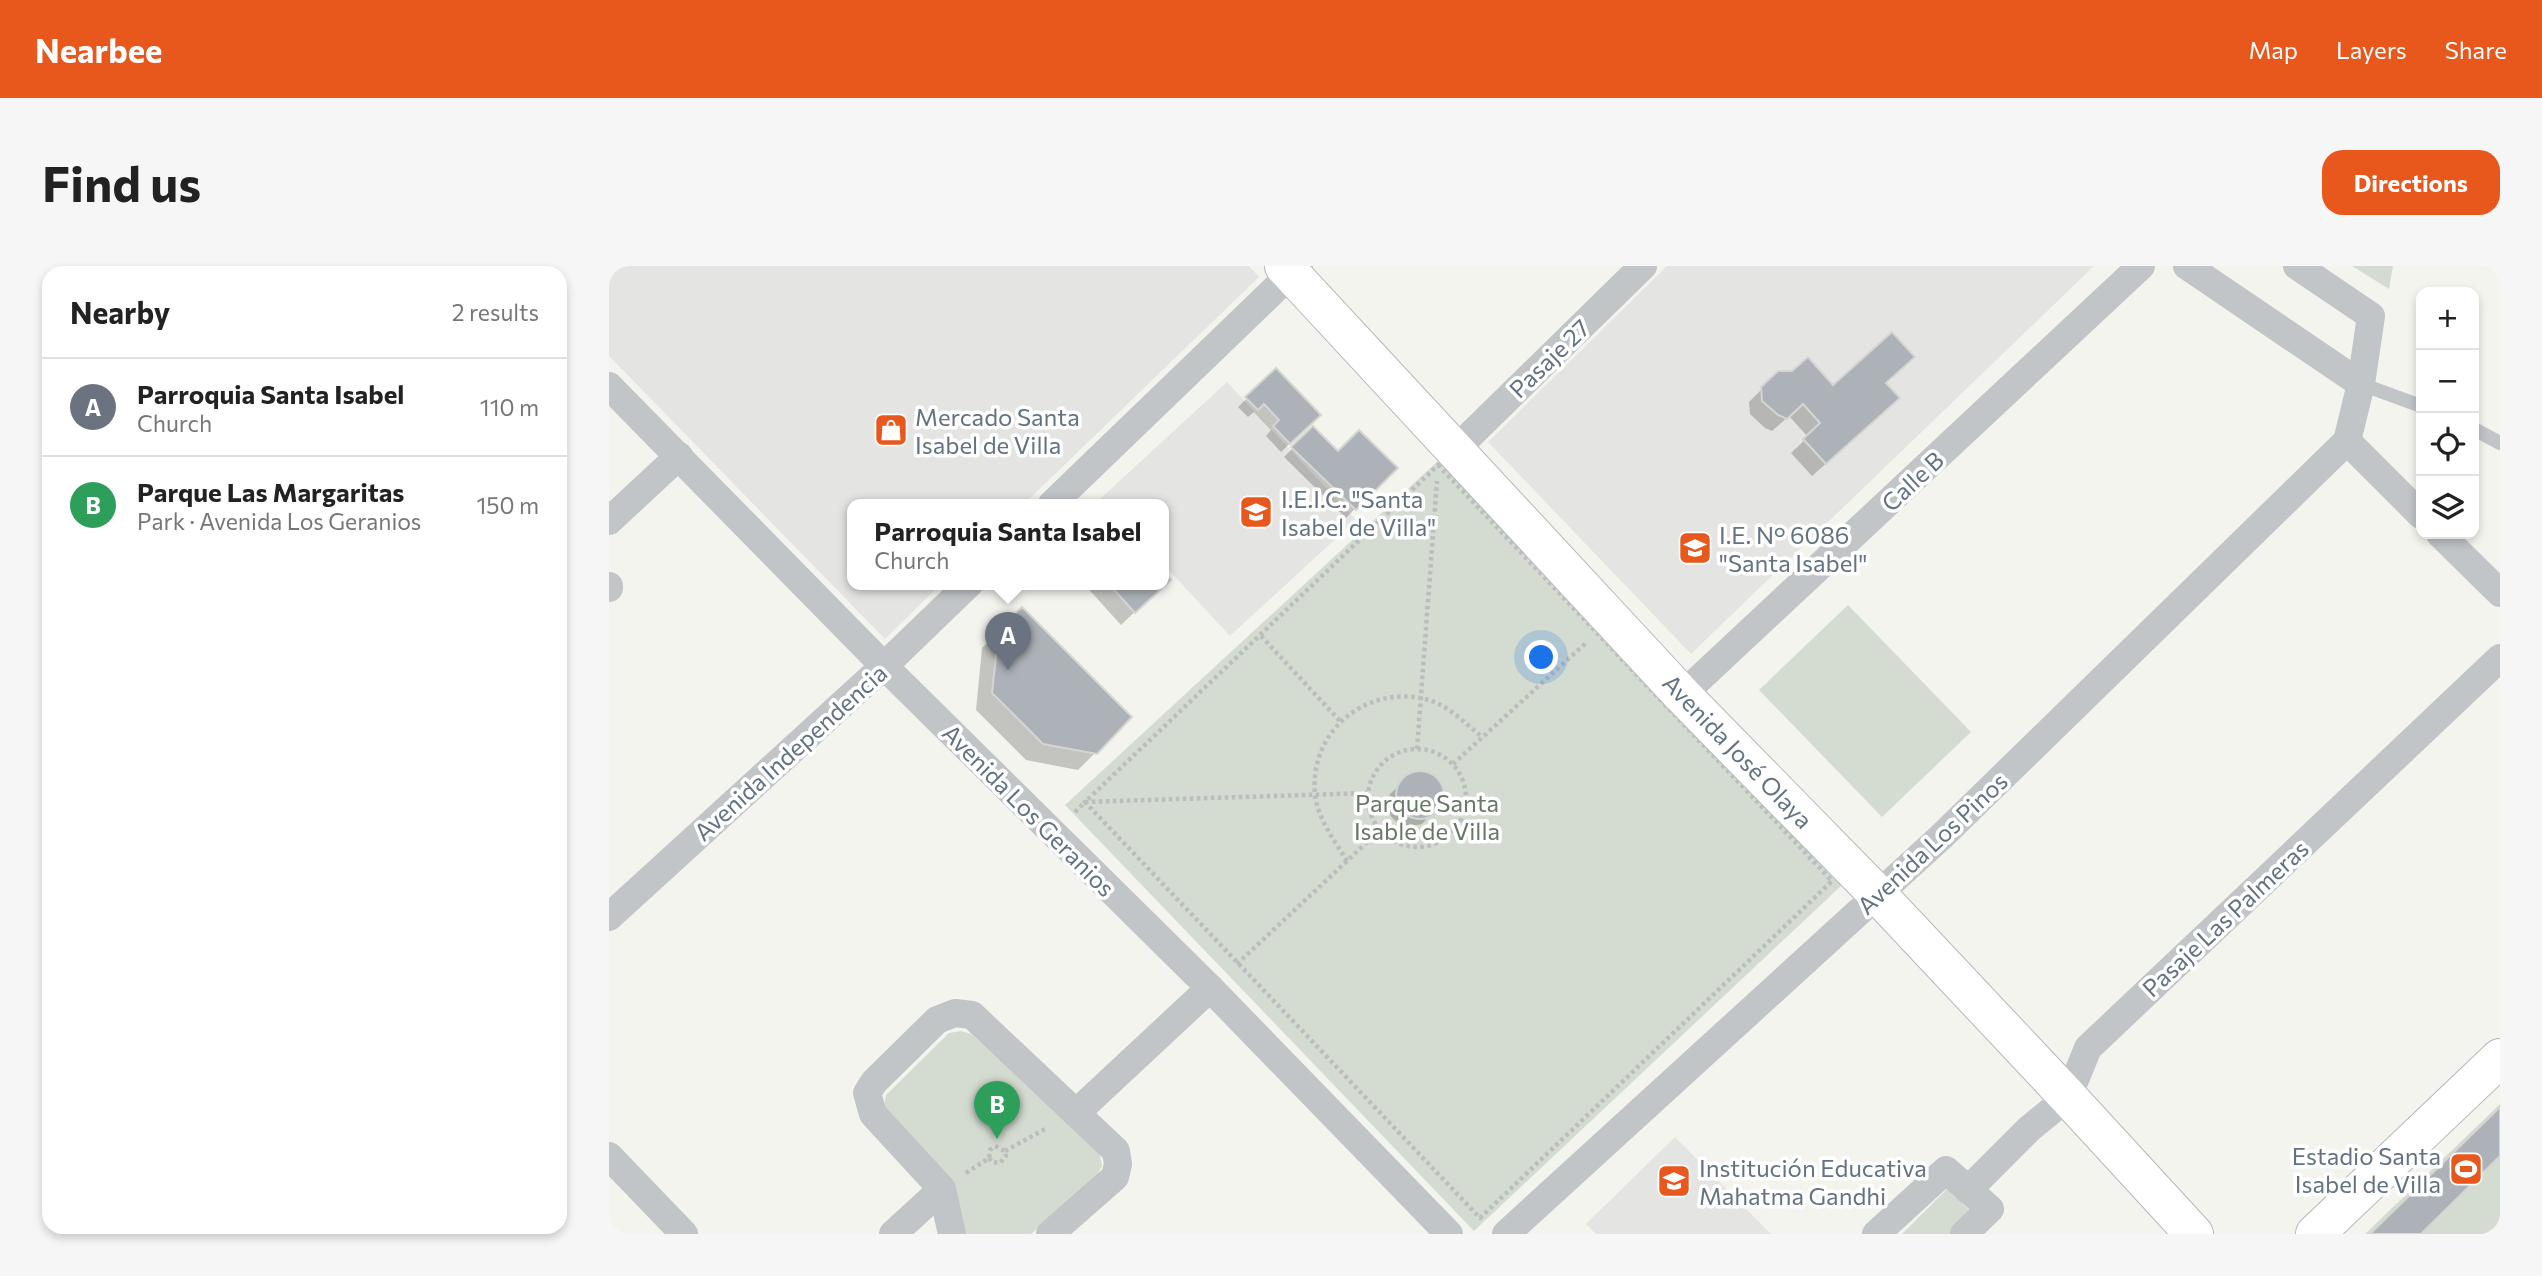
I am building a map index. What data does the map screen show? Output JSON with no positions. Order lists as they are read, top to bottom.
{
  "streets": {
    "main road": ["Avenida José Olaya"],
    "street": [
      "Pasaje 27",
      "Calle B",
      "Avenida Independencia",
      "Avenida Los Geranios",
      "Avenida Los Pinos",
      "Pasaje Las Palmeras"
    ]
  },
  "crossings": [
    ["Pasaje 27", "Avenida José Olaya"],
    ["Calle B", "Avenida José Olaya"],
    ["Avenida José Olaya", "Avenida Los Pinos"],
    ["Avenida José Olaya", "Pasaje Las Palmeras"],
    ["Avenida Independencia", "Avenida Los Geranios"]
  ],
  "parks": ["Parque Santa Isable de Villa"],
  "places": {
    "shop": ["Mercado Santa Isabel de Villa"],
    "school or university": ["I.E.I.C. \"Santa Isabel de Villa\"", "I.E. N° 6086 \"Santa Isabel\"", "Institución Educativa Mahatma Gandhi"],
    "sports": ["Estadio Santa Isabel de Villa"]
  },
  "page": {
    "header": "Nearbee",
    "nav": ["Map", "Layers", "Share"],
    "buttons": "Directions",
    "title": "Find us",
    "heading": ["Nearby", "2 results"],
    "map_buttons": ["+", "−"],
    "list": [
      {
        "mark": "A",
        "name": "Parroquia Santa Isabel",
        "note": "Church",
        "value": "110 m"
      },
      {
        "mark": "B",
        "name": "Parque Las Margaritas",
        "note": "Park · Avenida Los Geranios",
        "value": "150 m"
      }
    ],
    "popup": ["Parroquia Santa Isabel", "Church"],
    "pins": ["A", "B"]
  }
}
